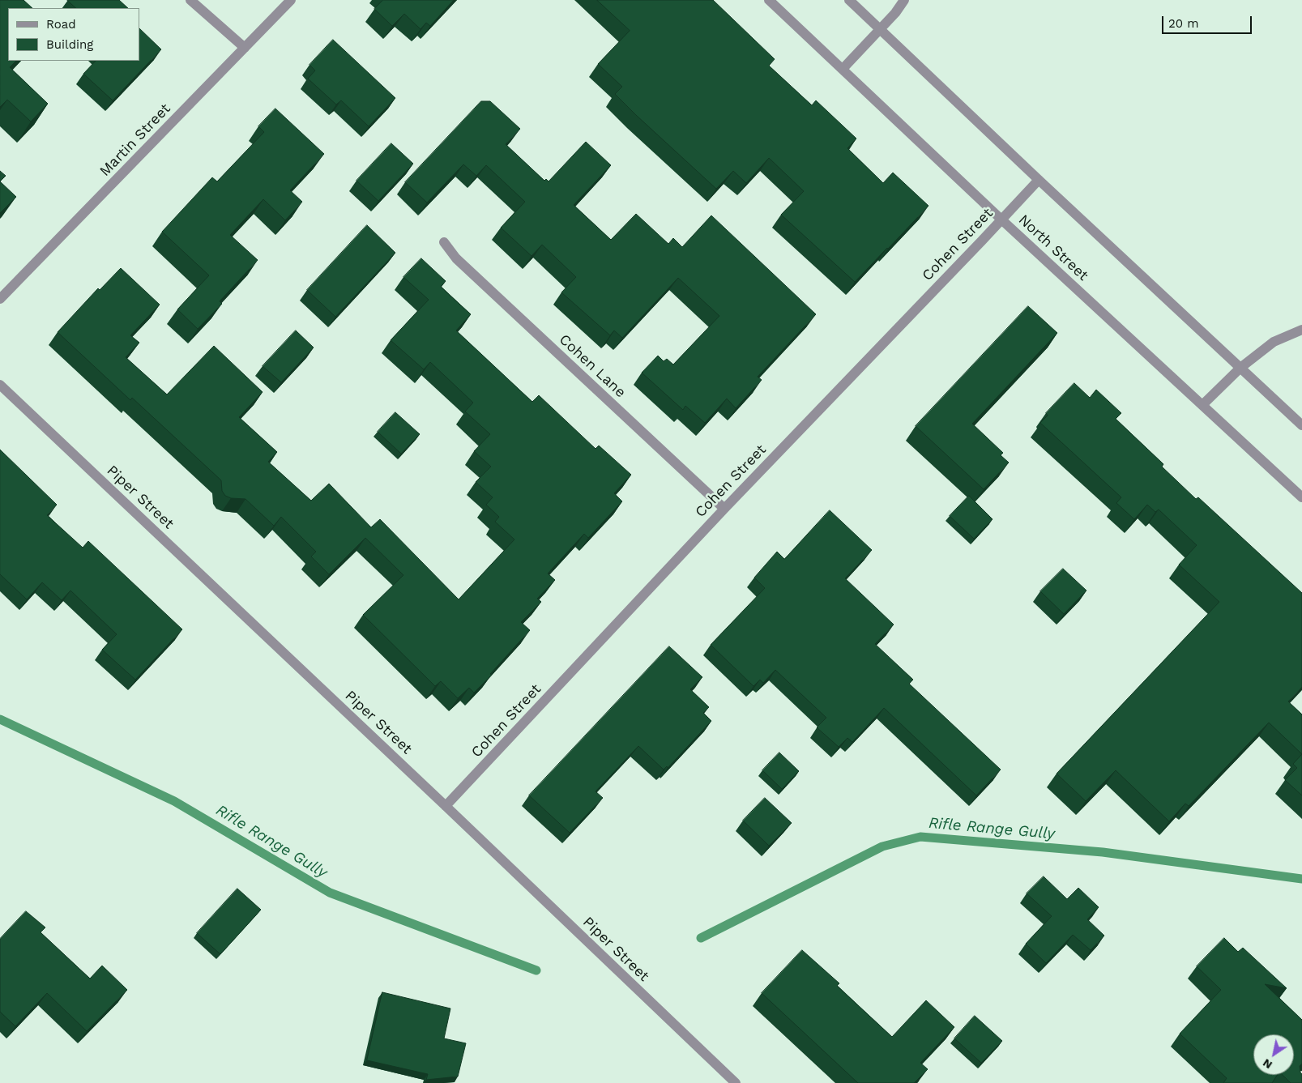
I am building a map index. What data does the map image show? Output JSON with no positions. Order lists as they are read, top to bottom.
{
  "streets": {
    "street": [
      "Martin Street",
      "Cohen Street",
      "North Street",
      "Cohen Lane",
      "Piper Street"
    ]
  },
  "crossings": [
    ["Cohen Street", "North Street"],
    ["Cohen Street", "Cohen Lane"],
    ["Cohen Street", "Piper Street"]
  ],
  "water": ["Rifle Range Gully"],
  "legend": ["Road", "Building"],
  "scale_bar": "20 m",
  "north": "bottom left"
}
